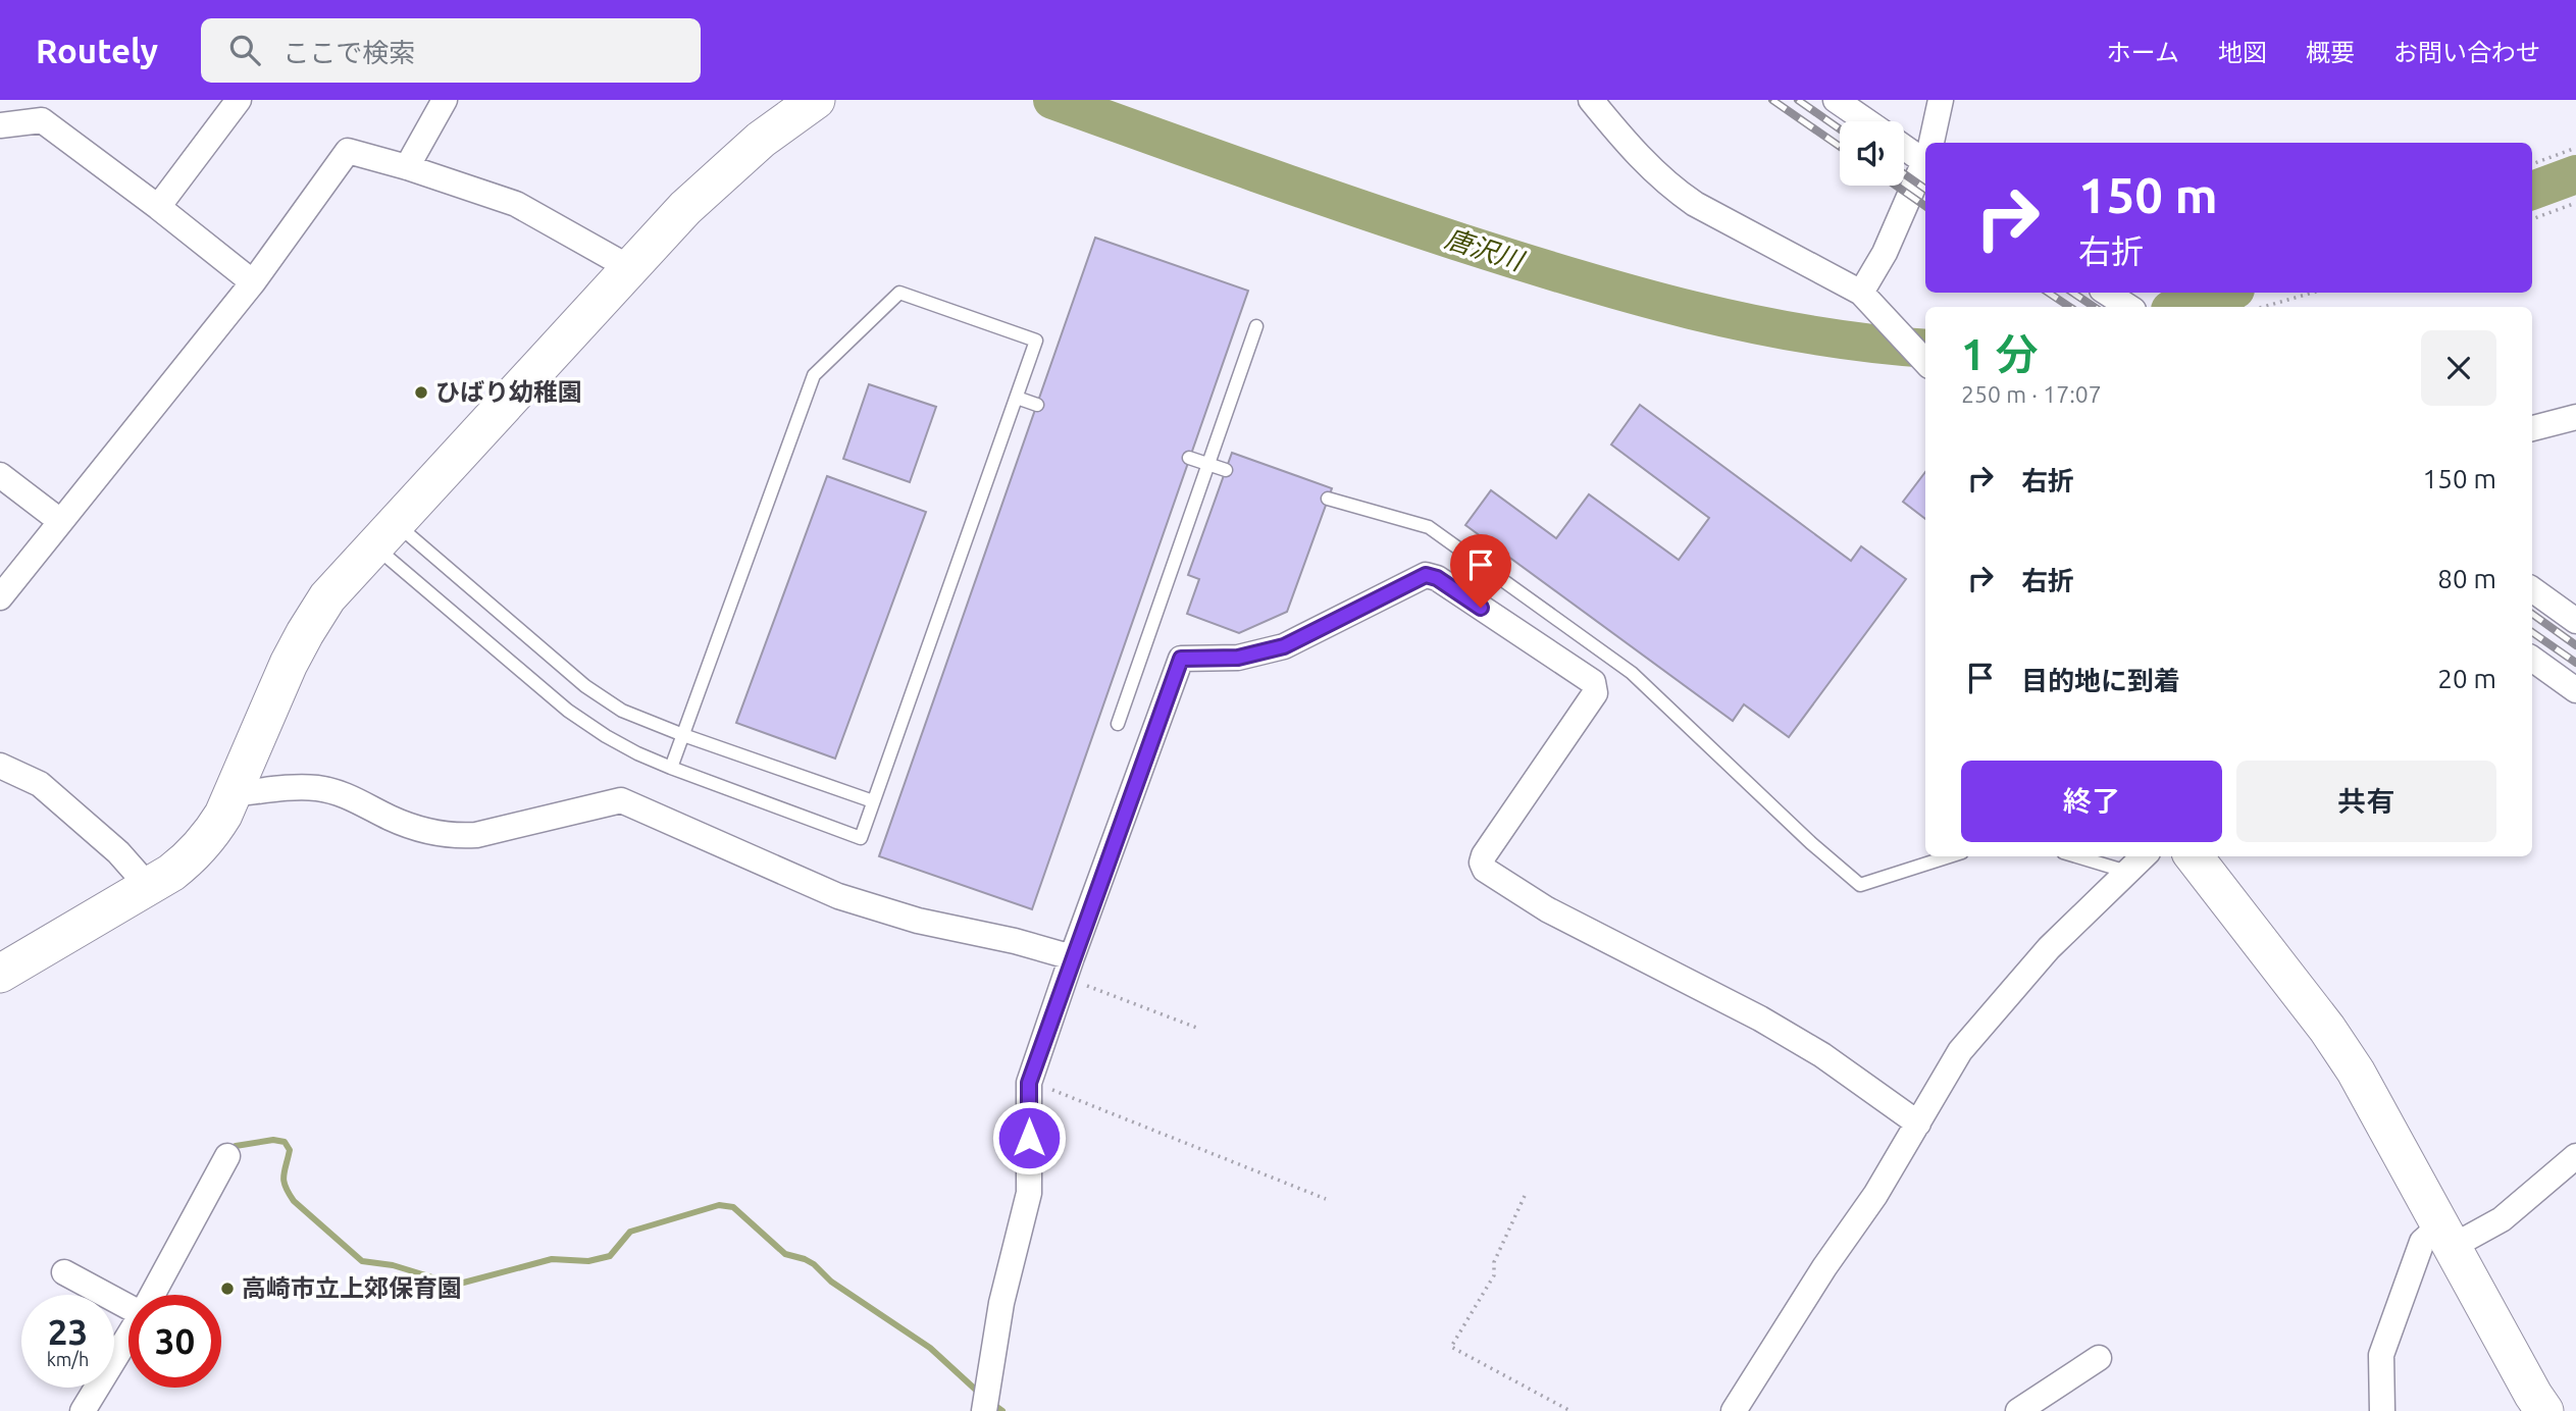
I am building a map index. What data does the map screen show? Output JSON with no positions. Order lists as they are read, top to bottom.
{
  "water": ["唐沢川"],
  "places": ["ひばり幼稚園", "高崎市立上郊保育園"],
  "page": {
    "header": "Routely",
    "search": "ここで検索",
    "nav": [
      "ホーム",
      "地図",
      "概要",
      "お問い合わせ"
    ],
    "turn": ["150 m", "右折"],
    "heading": ["1 分", "250 m · 17:07"],
    "list": [
      {
        "name": "右折",
        "value": "150 m"
      },
      {
        "name": "右折",
        "value": "80 m"
      },
      {
        "name": "目的地に到着",
        "value": "20 m"
      }
    ],
    "buttons": ["終了", "共有"],
    "speed": "23 km/h",
    "limit": "30"
  }
}
